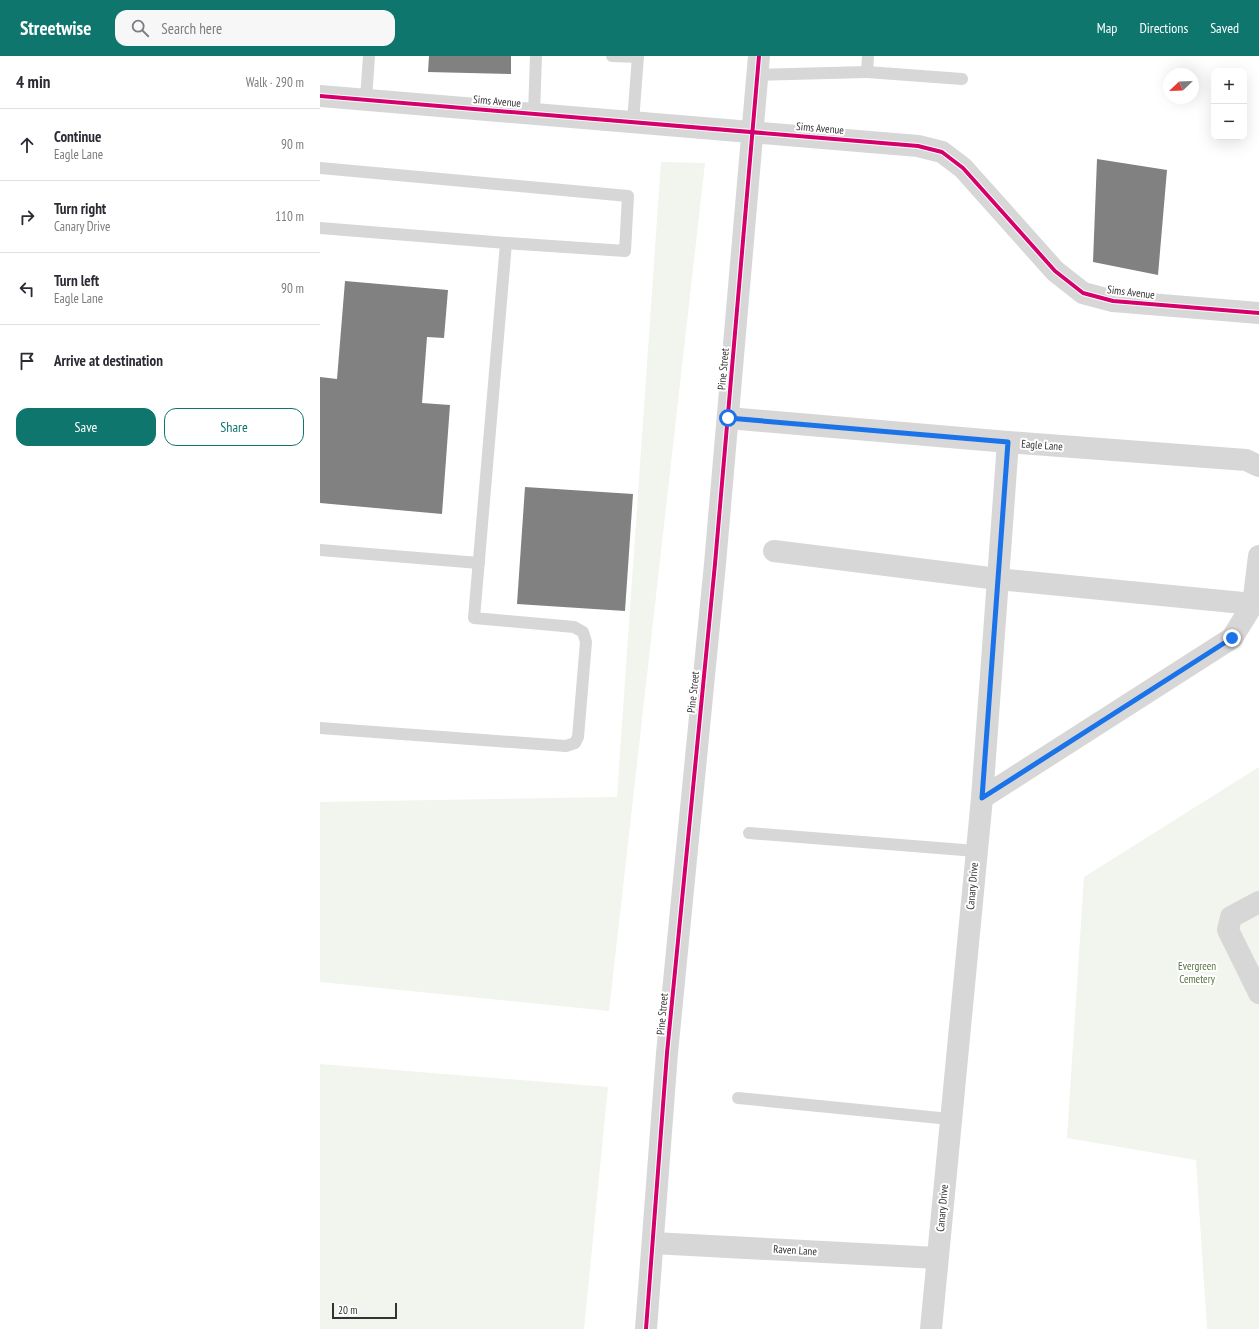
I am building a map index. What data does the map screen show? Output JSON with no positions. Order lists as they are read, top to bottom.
{
  "streets": {
    "street": [
      "Sims Avenue",
      "Pine Street",
      "Eagle Lane",
      "Canary Drive",
      "Raven Lane"
    ]
  },
  "crossings": [
    ["Sims Avenue", "Pine Street"],
    ["Pine Street", "Eagle Lane"],
    ["Pine Street", "Raven Lane"],
    ["Eagle Lane", "Canary Drive"],
    ["Canary Drive", "Raven Lane"]
  ],
  "parks": ["Evergreen Cemetery"],
  "scale_bar": "20 m",
  "north": "bottom left",
  "page": {
    "header": "Streetwise",
    "search": "Search here",
    "nav": ["Map", "Directions", "Saved"],
    "heading": ["4 min", "Walk · 290 m"],
    "map_buttons": ["+", "−"],
    "list": [
      ["Continue", "Eagle Lane", "90 m"],
      ["Turn right", "Canary Drive", "110 m"],
      ["Turn left", "Eagle Lane", "90 m"],
      "Arrive at destination"
    ],
    "buttons": ["Save", "Share"],
    "scale": "20 m"
  }
}
